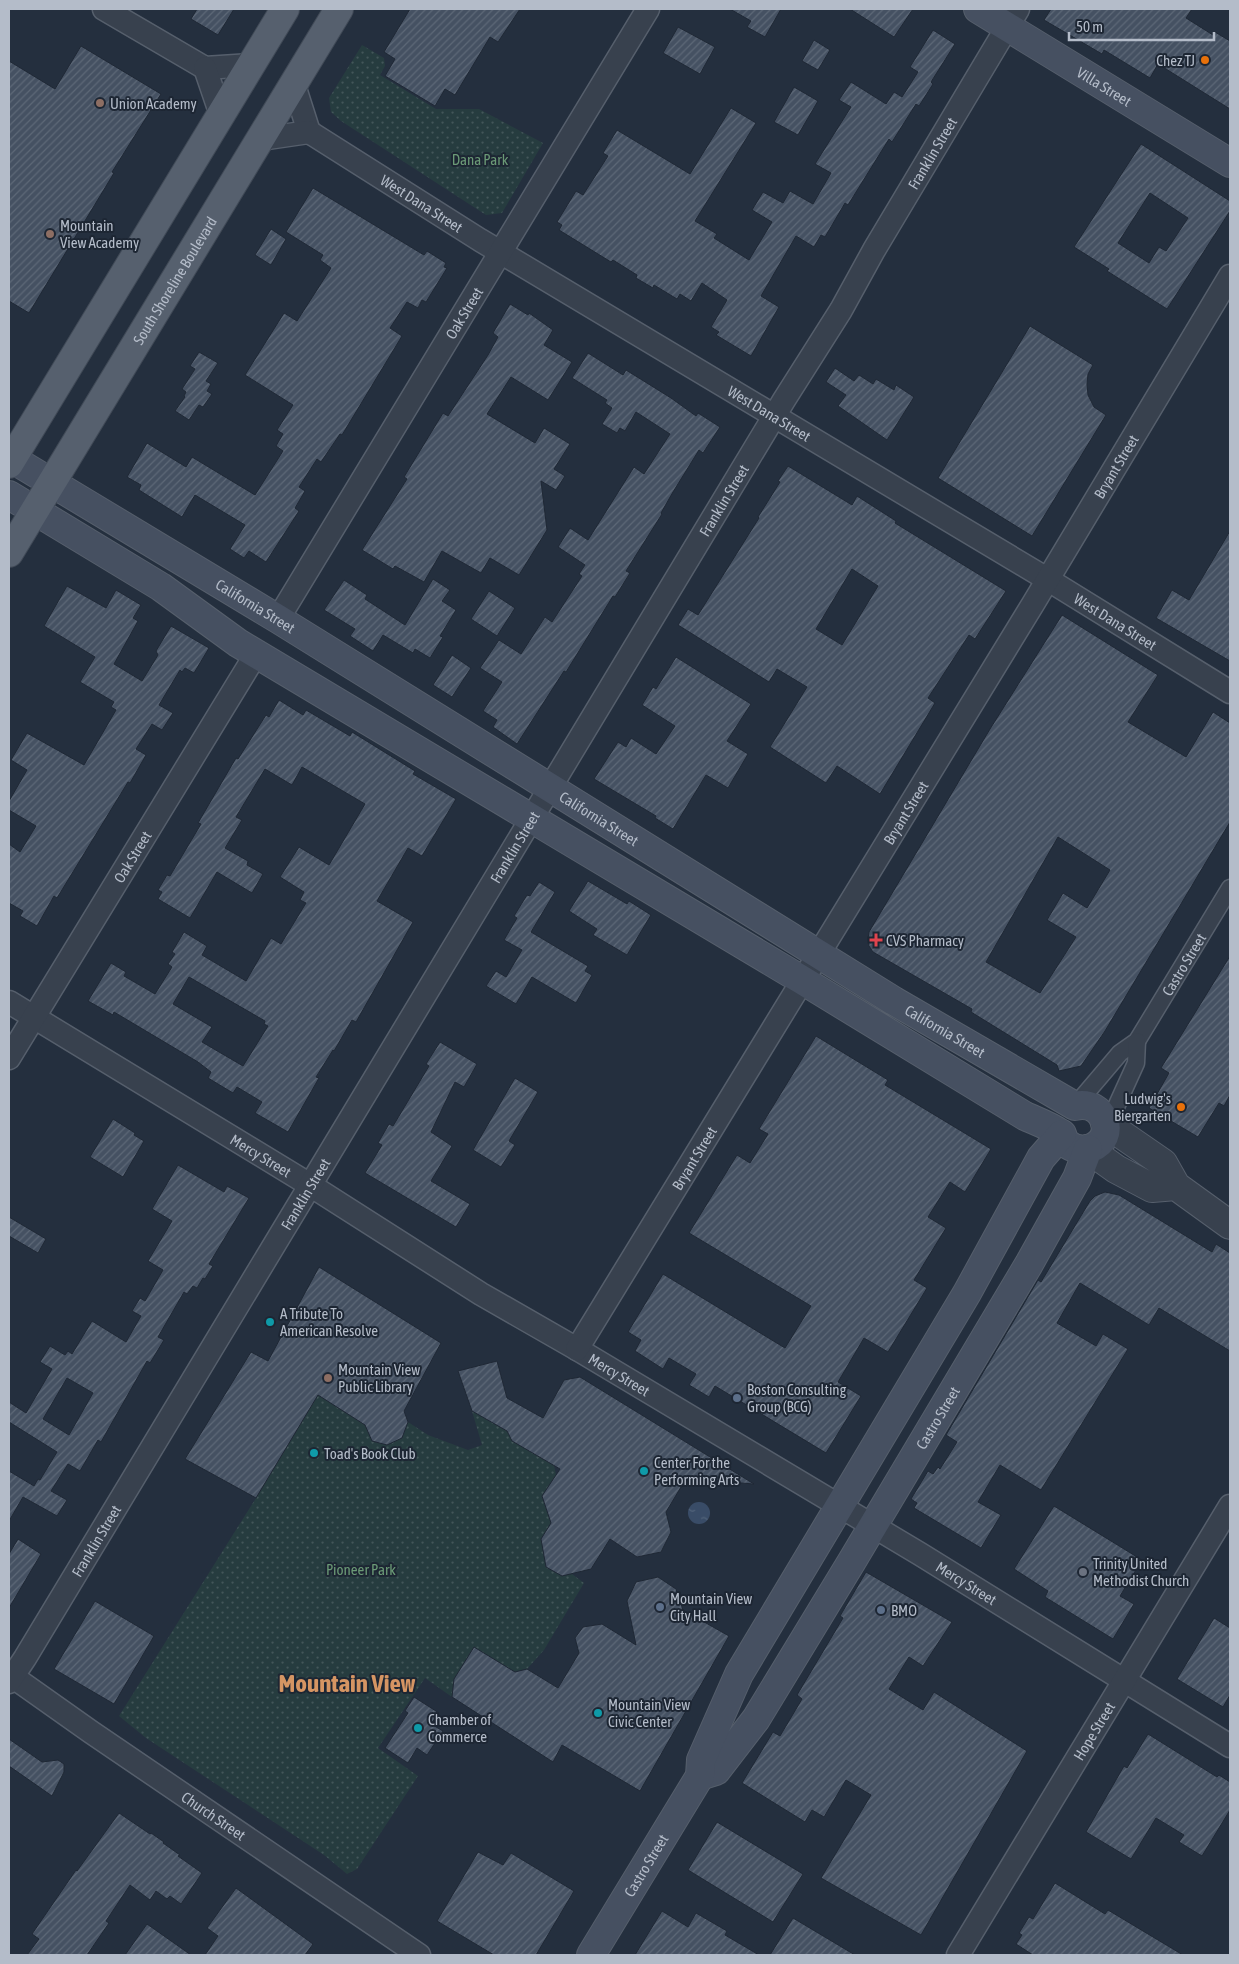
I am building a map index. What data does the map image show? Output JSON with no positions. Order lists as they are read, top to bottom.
{
  "streets": {
    "main road": [
      "Villa Street",
      "South Shoreline Boulevard",
      "California Street",
      "Castro Street"
    ],
    "street": [
      "Franklin Street",
      "West Dana Street",
      "Oak Street",
      "Bryant Street",
      "Mercy Street",
      "Hope Street",
      "Church Street"
    ]
  },
  "crossings": [
    ["Villa Street", "Franklin Street"],
    ["Franklin Street", "West Dana Street"],
    ["Franklin Street", "California Street"],
    ["Franklin Street", "Mercy Street"],
    ["Franklin Street", "Church Street"],
    ["West Dana Street", "Oak Street"],
    ["West Dana Street", "Bryant Street"],
    ["South Shoreline Boulevard", "California Street"],
    ["Oak Street", "California Street"],
    ["Oak Street", "Mercy Street"],
    ["Bryant Street", "California Street"],
    ["Bryant Street", "Mercy Street"],
    ["California Street", "Castro Street"],
    ["Castro Street", "Mercy Street"],
    ["Mercy Street", "Hope Street"]
  ],
  "districts": ["Mountain View"],
  "parks": ["Dana Park", "Pioneer Park"],
  "places": {
    "other": [
      "Chez TJ",
      "Union Academy",
      "Mountain View Academy",
      "Ludwig's Biergarten",
      "A Tribute To American Resolve",
      "Mountain View Public Library",
      "Boston Consulting Group (BCG)",
      "Toad's Book Club",
      "Center For the Performing Arts",
      "Trinity United Methodist Church",
      "Mountain View City Hall",
      "BMO",
      "Mountain View Civic Center",
      "Chamber of Commerce"
    ],
    "health": ["CVS Pharmacy"]
  },
  "scale_bar": "50 m"
}
